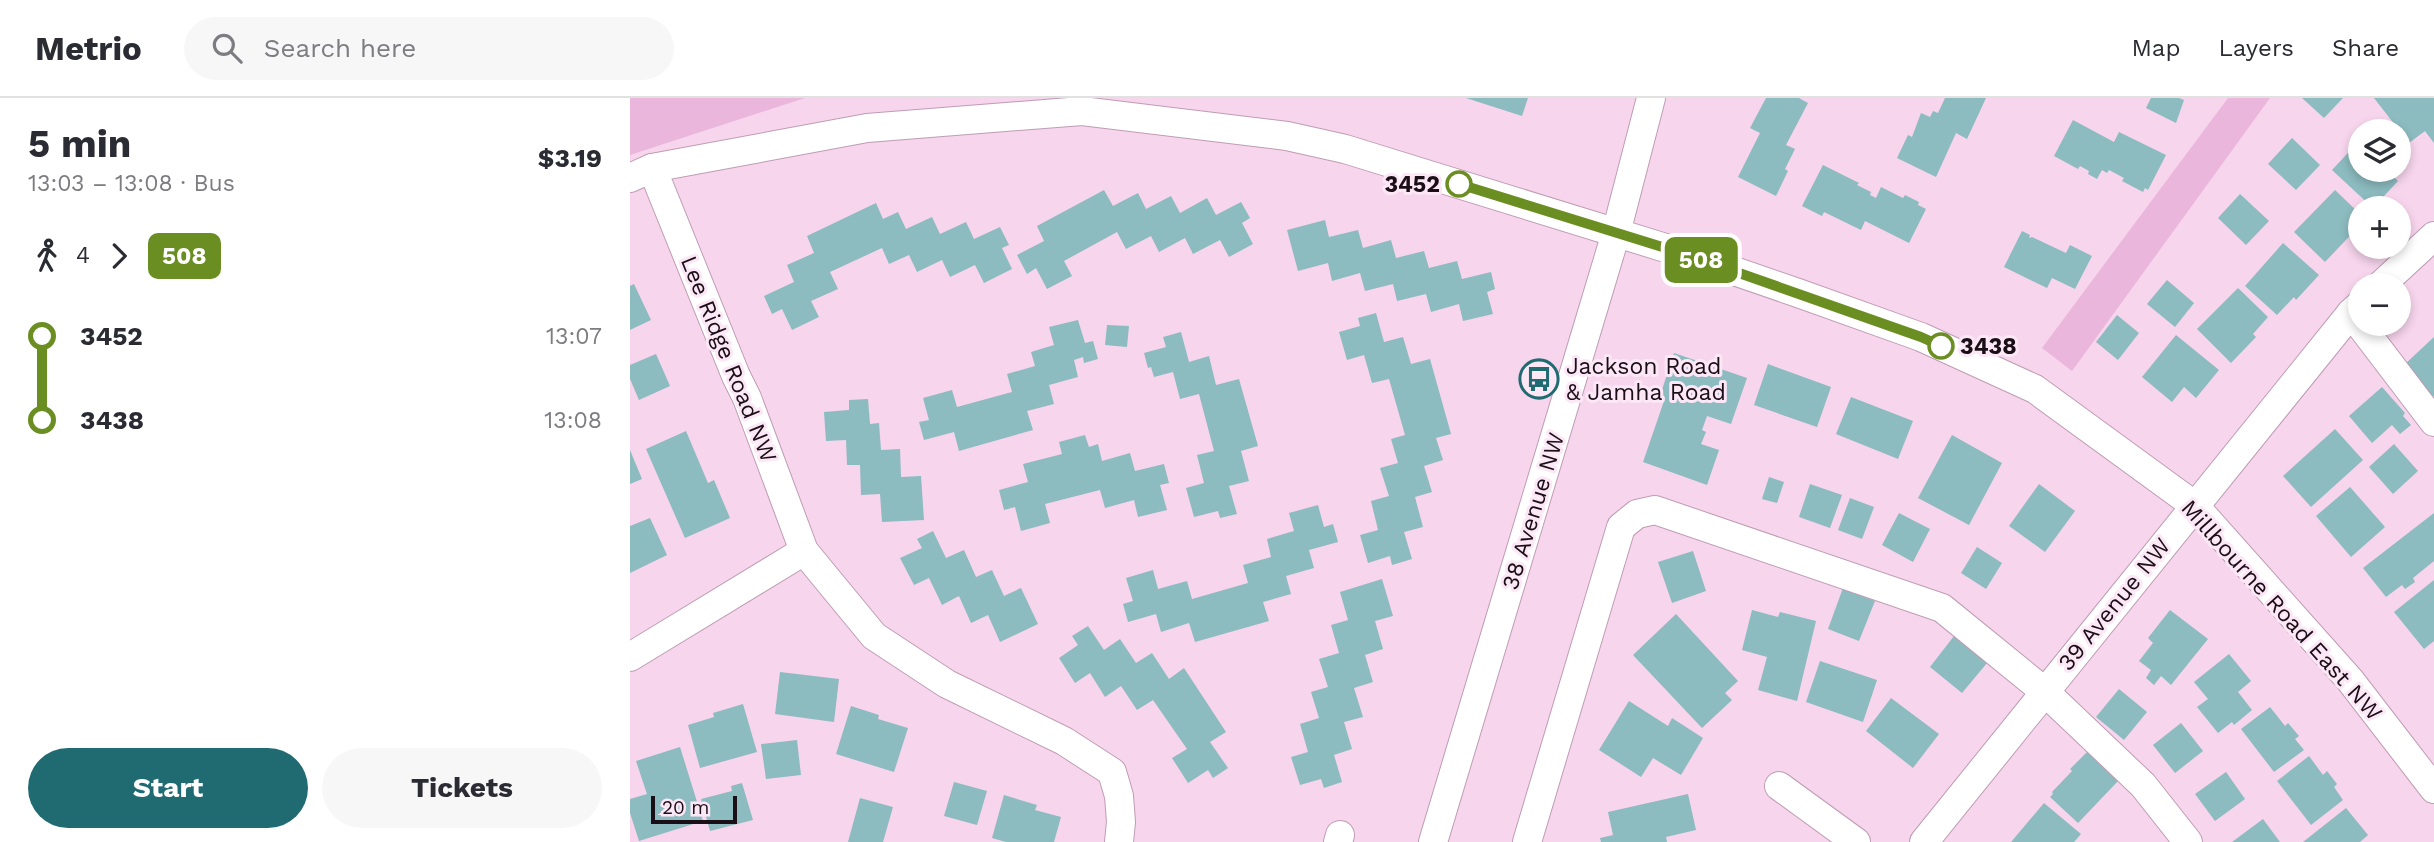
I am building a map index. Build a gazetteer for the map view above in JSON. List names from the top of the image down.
{
  "streets": {
    "street": [
      "Lee Ridge Road NW",
      "38 Avenue NW",
      "39 Avenue NW",
      "Millbourne Road East NW"
    ]
  },
  "crossings": [
    ["Lee Ridge Road NW", "Millbourne Road East NW"],
    ["38 Avenue NW", "Millbourne Road East NW"],
    ["39 Avenue NW", "Millbourne Road East NW"]
  ],
  "places": {
    "other": ["3452", "3438"],
    "bus stop": ["Jackson Road & Jamha Road"]
  },
  "lines": ["bus line 508"],
  "scale_bar": "20 m",
  "page": {
    "header": "Metrio",
    "search": "Search here",
    "nav": ["Map", "Layers", "Share"],
    "heading": ["5 min", "13:03 – 13:08 · Bus", "$3.19"],
    "on_map": "508",
    "map_buttons": ["+", "−"],
    "legs": ["4", "508"],
    "list": [
      {
        "name": "3452",
        "value": "13:07"
      },
      {
        "name": "3438",
        "value": "13:08"
      }
    ],
    "buttons": ["Start", "Tickets"],
    "scale": "20 m"
  }
}
